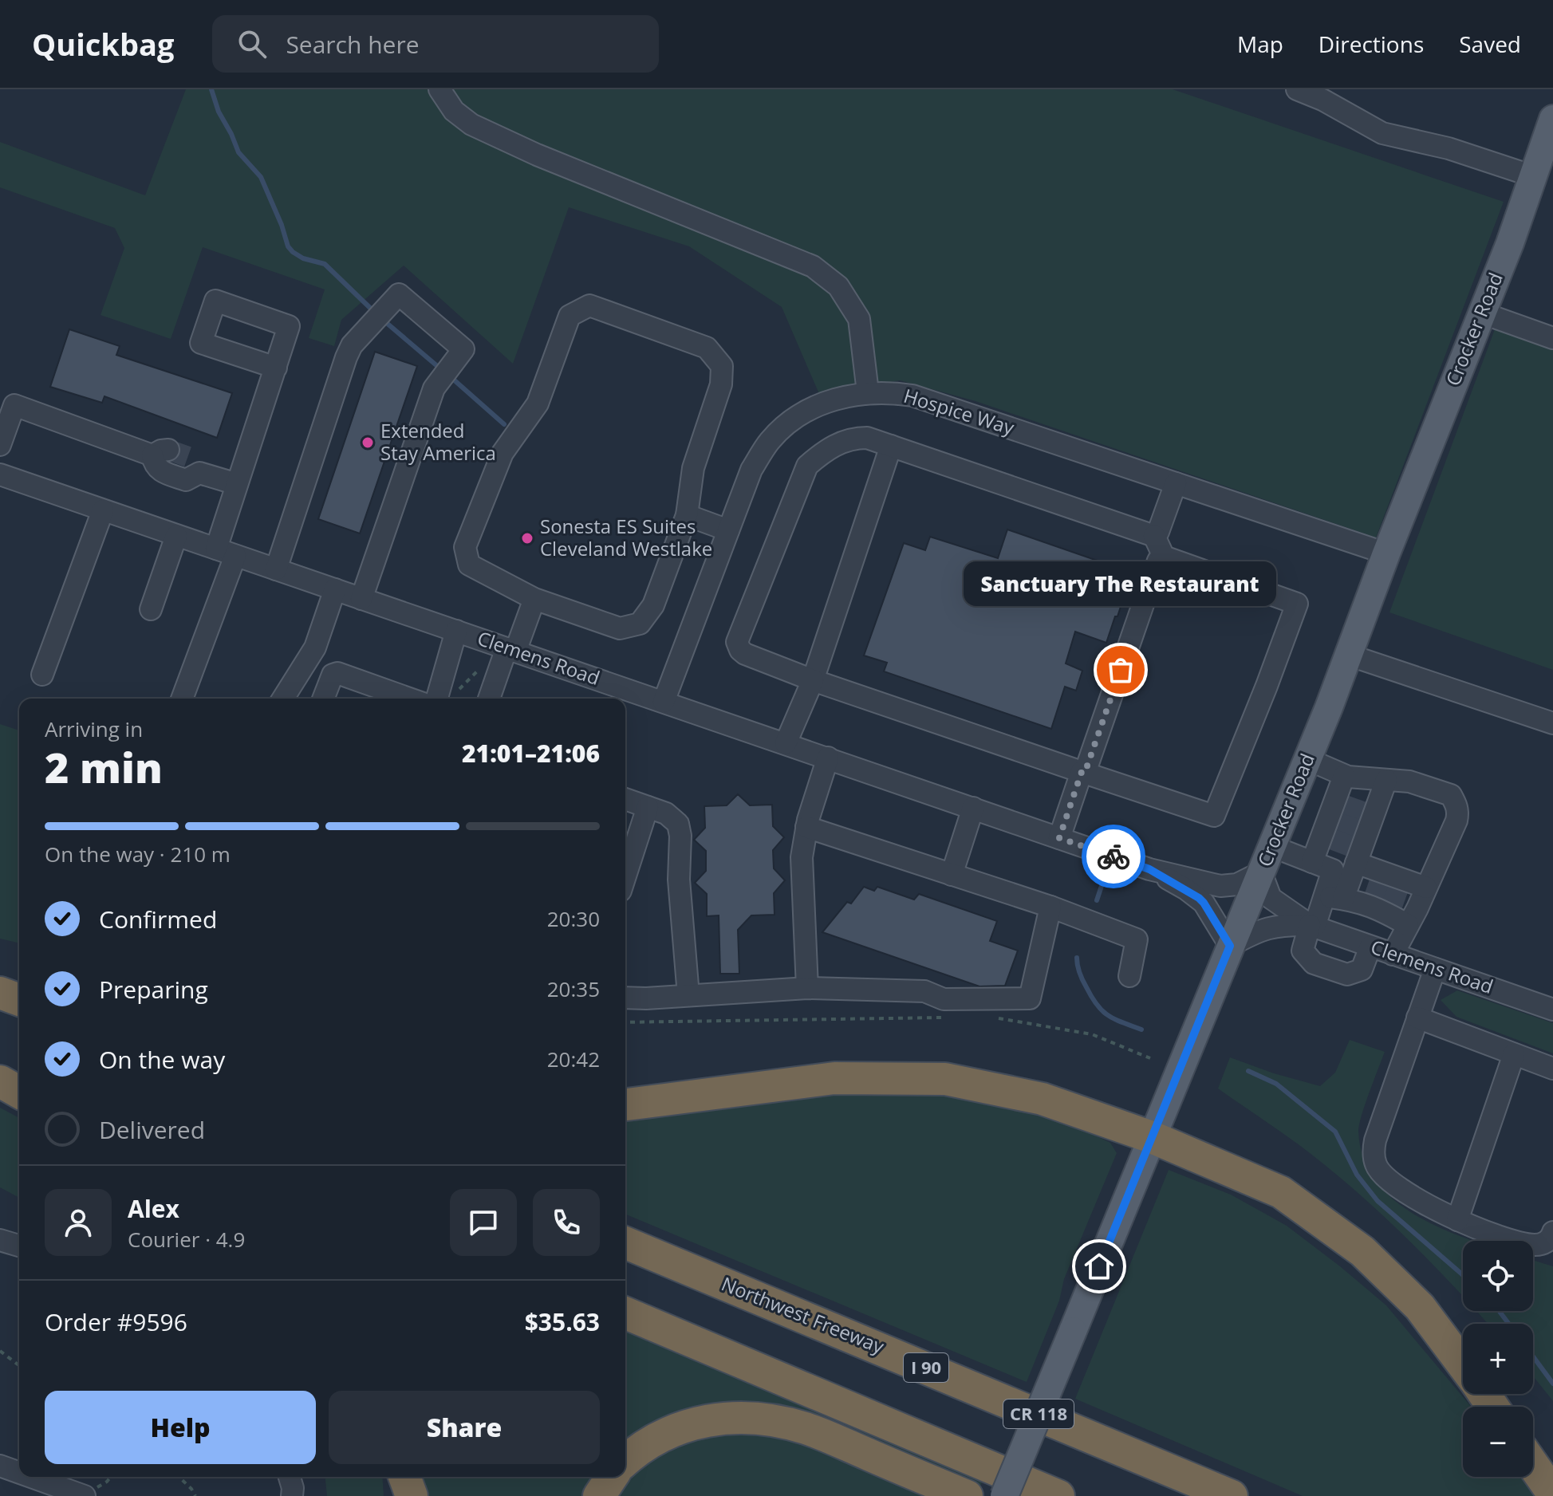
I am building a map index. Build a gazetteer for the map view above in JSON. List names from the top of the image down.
{
  "streets": {
    "highway": ["Northwest Freeway", "I 90"],
    "main road": ["Crocker Road", "CR 118"],
    "street": ["Hospice Way", "Clemens Road"]
  },
  "crossings": [
    ["Crocker Road", "Hospice Way"],
    ["Crocker Road", "Clemens Road"],
    ["Hospice Way", "Clemens Road"]
  ],
  "places": ["Extended Stay America", "Sonesta ES Suites Cleveland Westlake", "Sanctuary The Restaurant"],
  "page": {
    "header": "Quickbag",
    "search": "Search here",
    "nav": ["Map", "Directions", "Saved"],
    "bubble": "Sanctuary The Restaurant",
    "heading": ["2 min", "Arriving in", "21:01–21:06"],
    "panel": [
      "Alex",
      "Courier · 4.9",
      "Order #9596",
      "$35.63"
    ],
    "bar": "On the way · 210 m",
    "list": [
      ["Confirmed", "20:30"],
      ["Preparing", "20:35"],
      ["On the way", "20:42"],
      "Delivered"
    ],
    "map_buttons": ["+", "−"],
    "buttons": ["Help", "Share"]
  }
}
